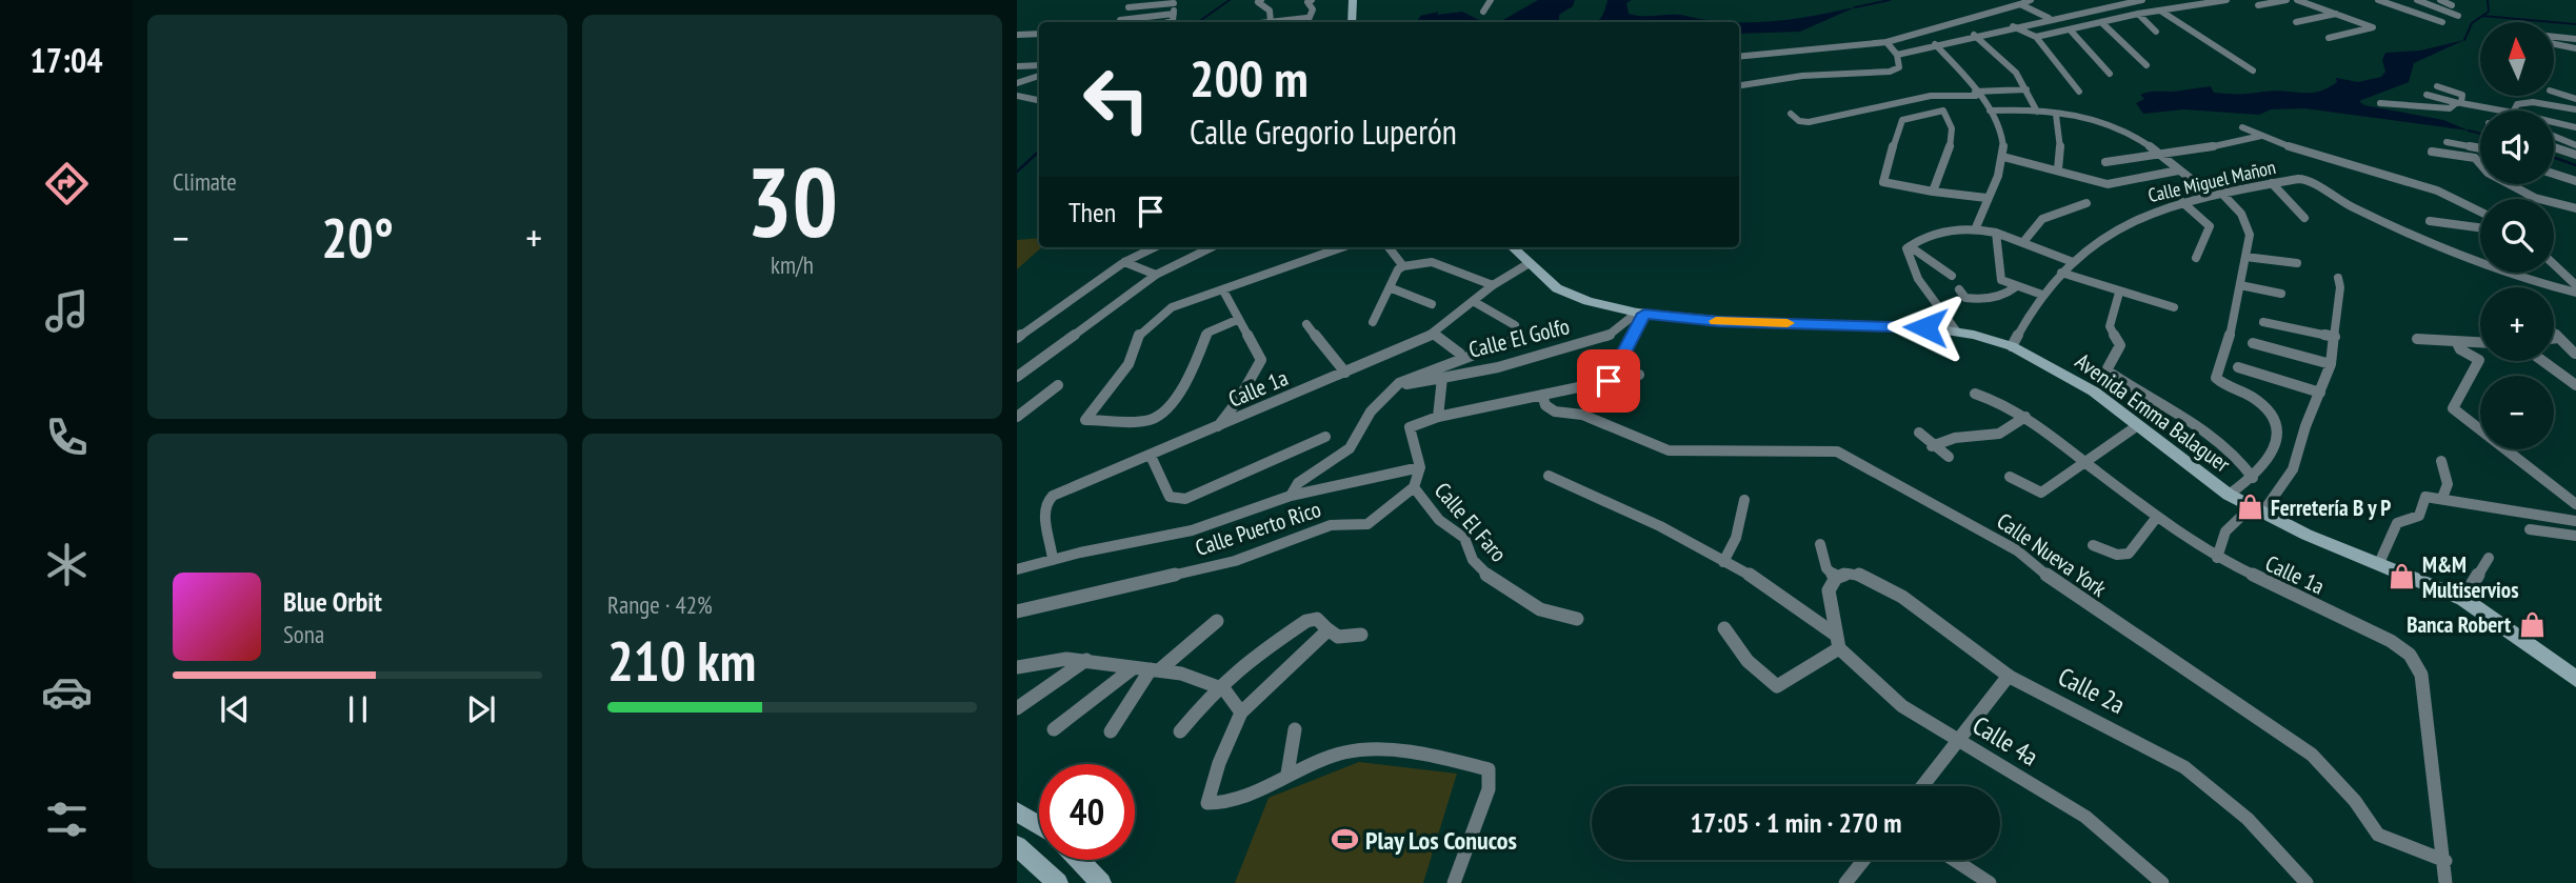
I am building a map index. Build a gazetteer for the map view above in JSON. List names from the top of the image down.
{
  "streets": {
    "street": [
      "Calle Miguel Mañon",
      "Calle El Golfo",
      "Calle 1a",
      "Avenida Emma Balaguer",
      "Calle El Faro",
      "Calle Puerto Rico",
      "Calle Nueva York",
      "Calle 2a",
      "Calle 4a"
    ]
  },
  "crossings": [
    ["Calle Miguel Mañon", "Avenida Emma Balaguer"],
    ["Calle El Golfo", "Avenida Emma Balaguer"],
    ["Calle 1a", "Avenida Emma Balaguer"],
    ["Calle 1a", "Calle Nueva York"],
    ["Calle El Faro", "Calle Puerto Rico"]
  ],
  "places": {
    "shop": ["Ferretería B y P", "M&M Multiservios", "Banca Robert"],
    "sports": ["Play Los Conucos"]
  },
  "north": "top",
  "page": {
    "tabs": "17:04",
    "tile": [
      "Climate",
      ["30", "km/h"],
      ["Range · 42%", "210 km"]
    ],
    "map_buttons": ["+", "−"],
    "turn": ["200 m", "Calle Gregorio Luperón"],
    "then": "Then",
    "heat": ["−", "20°", "+"],
    "song": ["Blue Orbit", "Sona"],
    "limit": "40",
    "trip": "17:05 · 1 min · 270 m"
  }
}
